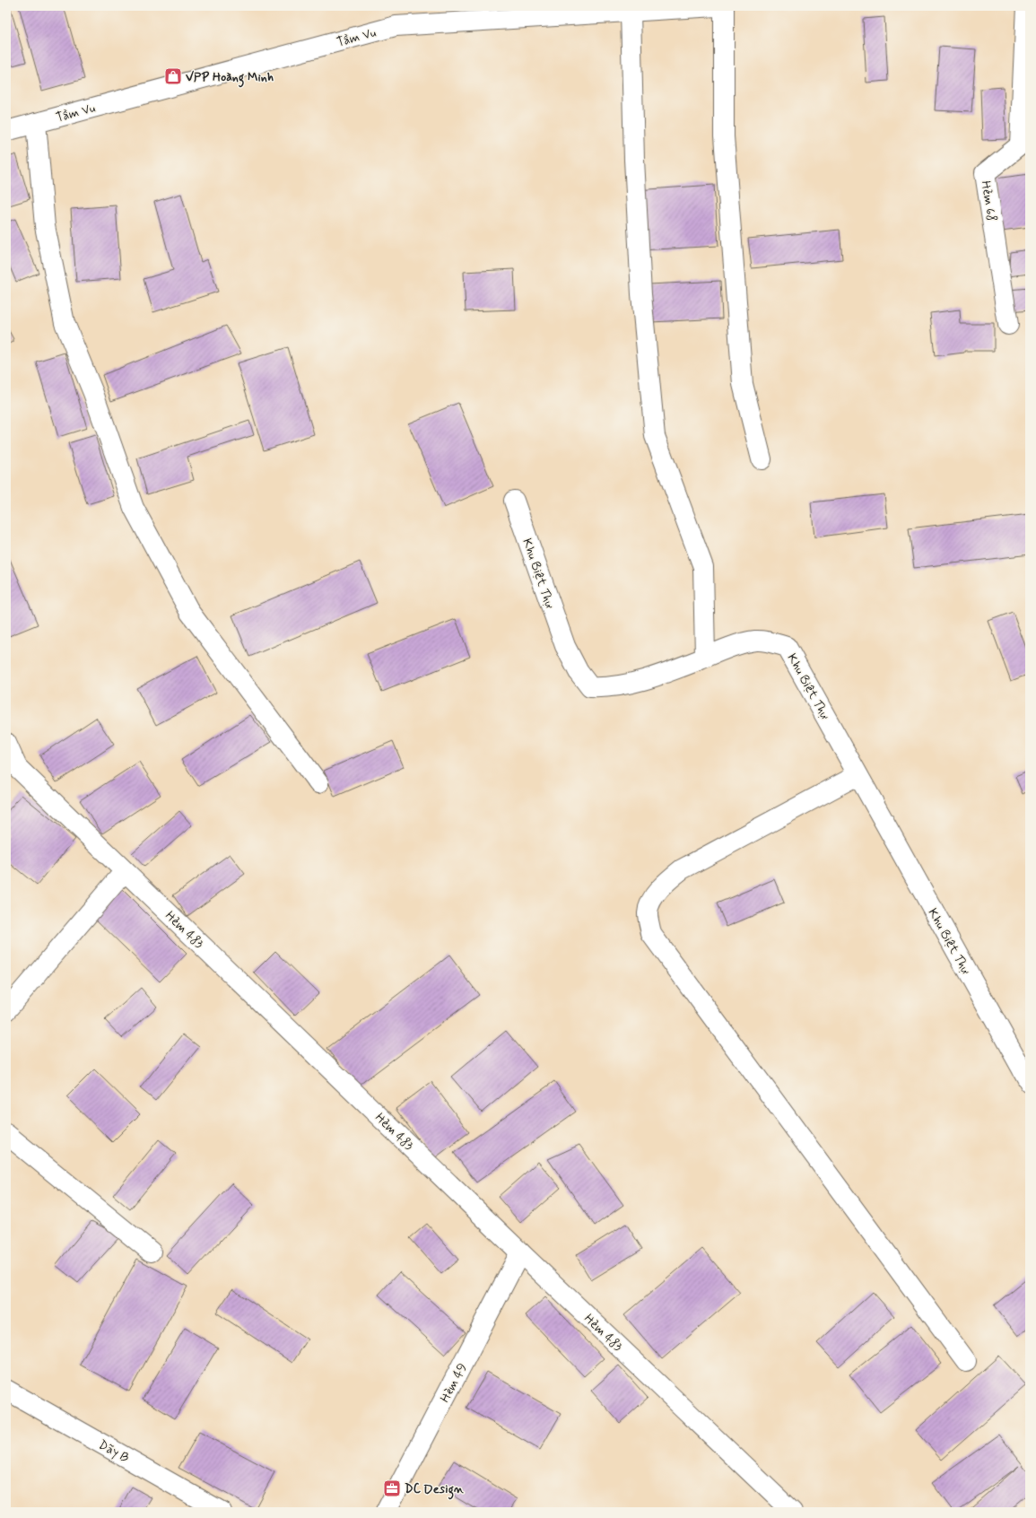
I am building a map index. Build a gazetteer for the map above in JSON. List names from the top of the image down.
{
  "streets": {
    "street": [
      "Tầm Vu",
      "Hẻm 68",
      "Khu Biệt Thự",
      "Hẻm 483",
      "Hèm 49",
      "Dãy B"
    ]
  },
  "crossings": [
    ["Hẻm 483", "Hèm 49"]
  ],
  "places": {
    "shop": ["VPP Hoàng Minh"],
    "office": ["DC Design"]
  }
}
